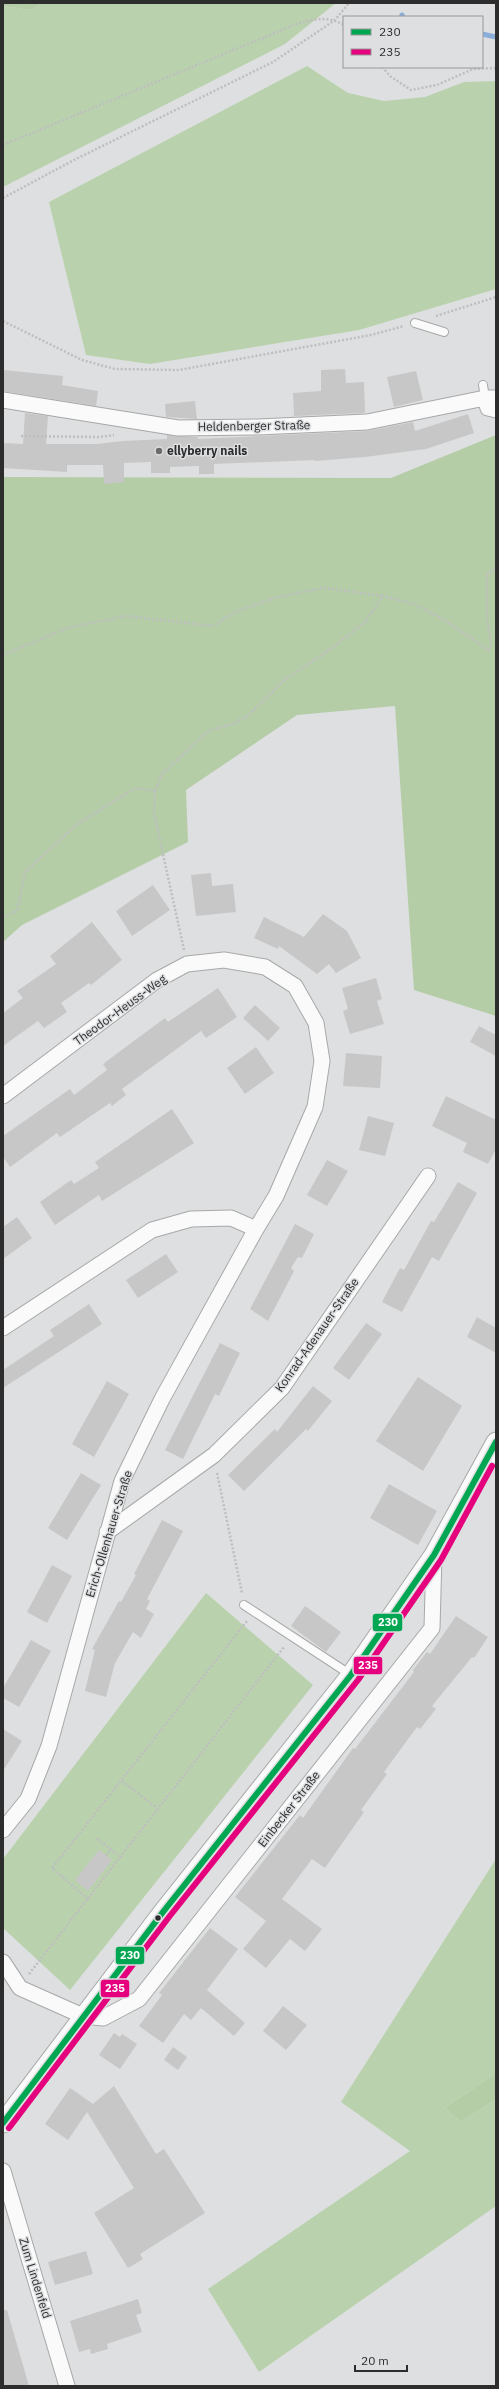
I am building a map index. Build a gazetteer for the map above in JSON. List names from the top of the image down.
{
  "streets": {
    "street": [
      "Heldenberger Straße",
      "Theodor-Heuss-Weg",
      "Konrad-Adenauer-Straße",
      "Erich-Ollenhauer-Straße",
      "Einbecker Straße",
      "Zum Lindenfeld"
    ]
  },
  "crossings": [
    ["Theodor-Heuss-Weg", "Erich-Ollenhauer-Straße"],
    ["Konrad-Adenauer-Straße", "Erich-Ollenhauer-Straße"]
  ],
  "places": ["ellyberry nails"],
  "lines": ["transit line 230", "transit line 235"],
  "legend": ["230", "235"],
  "scale_bar": "20 m"
}
